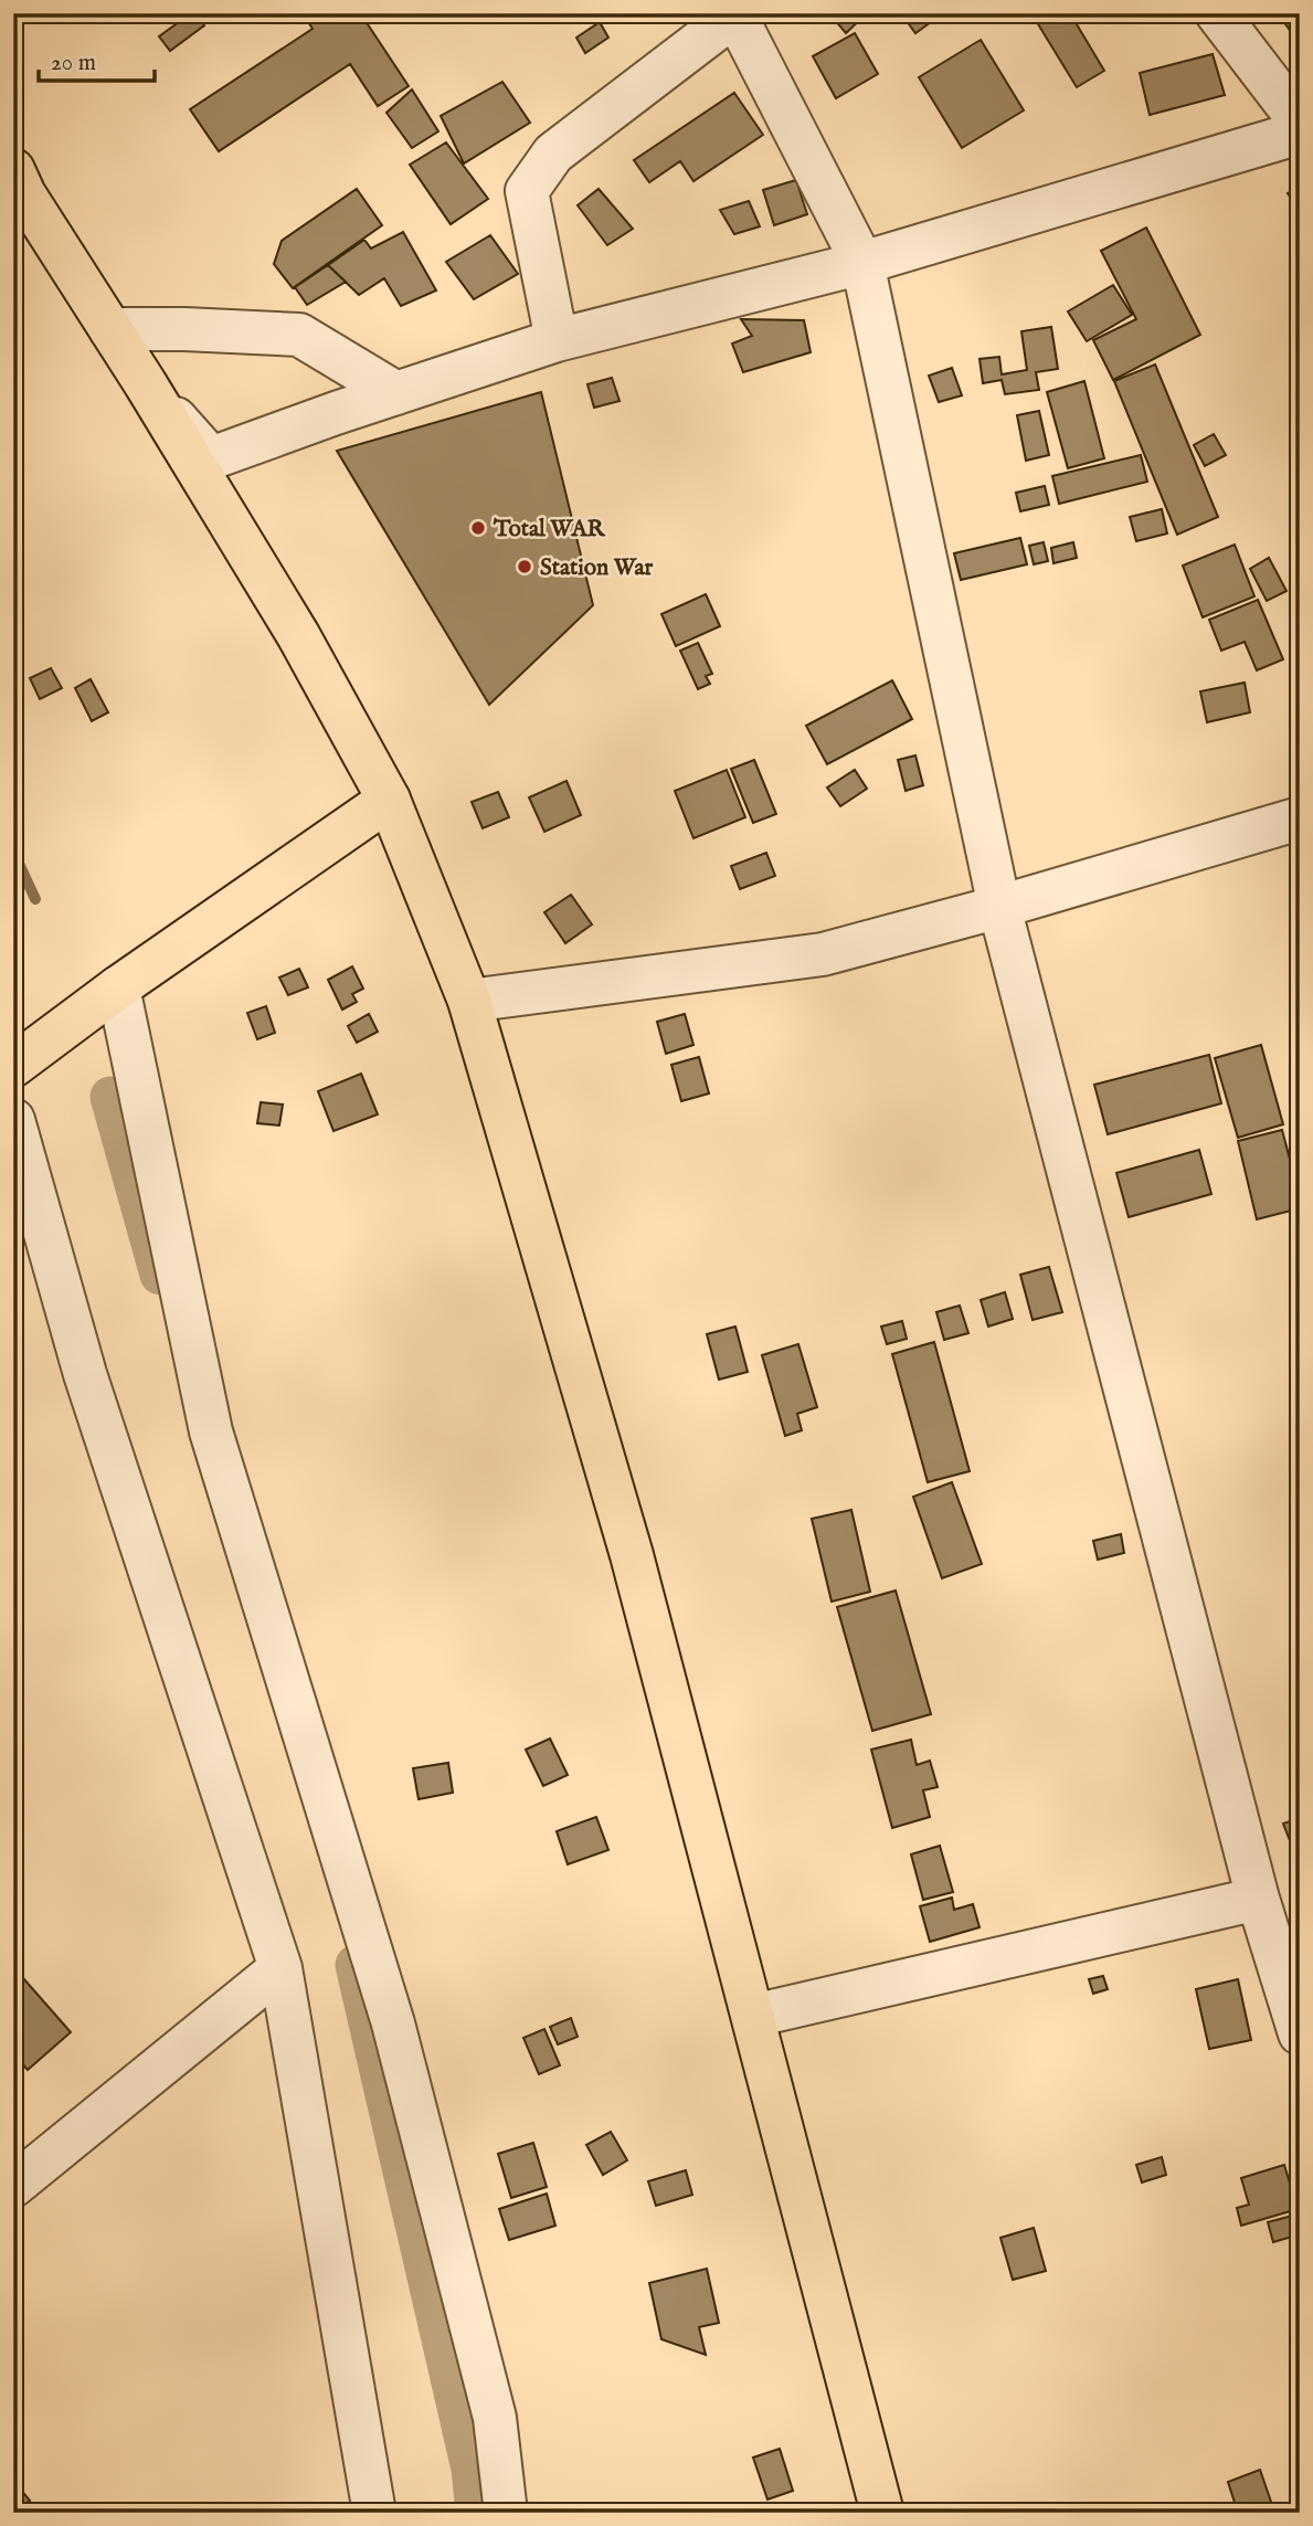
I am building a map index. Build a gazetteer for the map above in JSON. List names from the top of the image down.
{
  "places": ["Total WAR", "Station War"],
  "scale_bar": "20 m"
}
